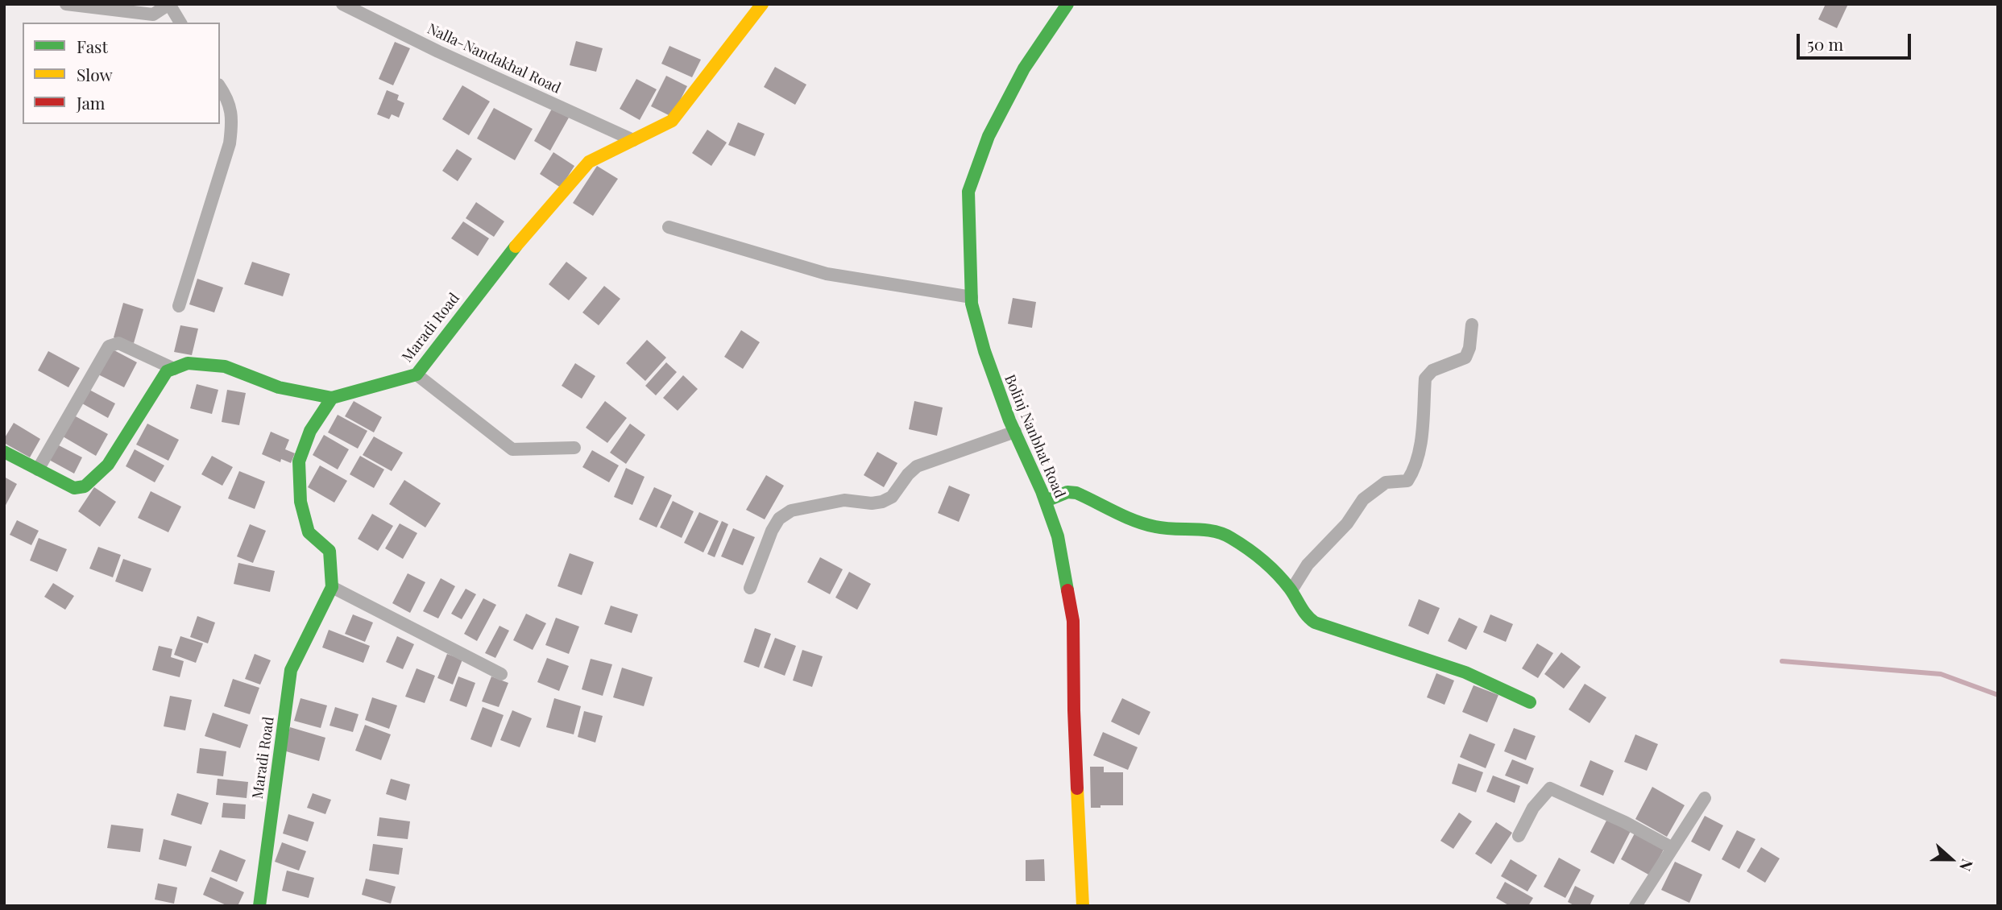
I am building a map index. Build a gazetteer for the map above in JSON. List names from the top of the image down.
{
  "streets": {
    "street": ["Nalla-Nandakhal Road", "Maradi Road", "Bolinj Nanbhat Road"]
  },
  "crossings": [
    ["Nalla-Nandakhal Road", "Maradi Road"]
  ],
  "legend": ["Fast", "Slow", "Jam"],
  "scale_bar": "50 m",
  "north": "right"
}
